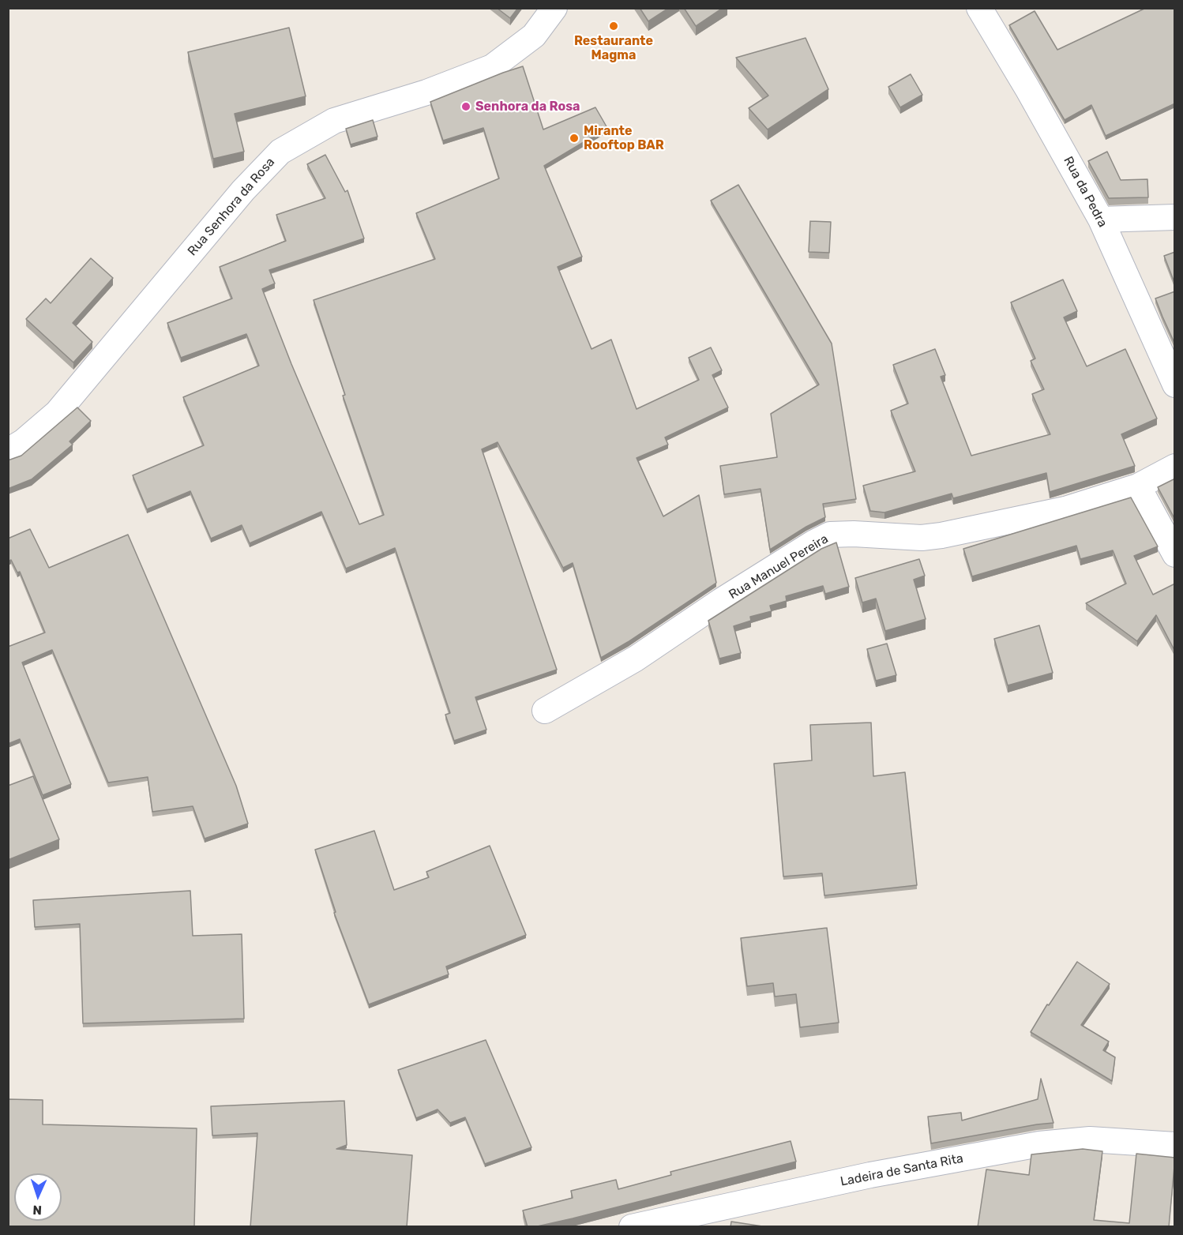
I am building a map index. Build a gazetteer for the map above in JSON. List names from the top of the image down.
{
  "streets": {
    "street": [
      "Rua da Pedra",
      "Rua Senhora da Rosa",
      "Rua Manuel Pereira",
      "Ladeira de Santa Rita"
    ]
  },
  "places": ["Restaurante Magma", "Senhora da Rosa", "Mirante Rooftop BAR"],
  "north": "bottom"
}
